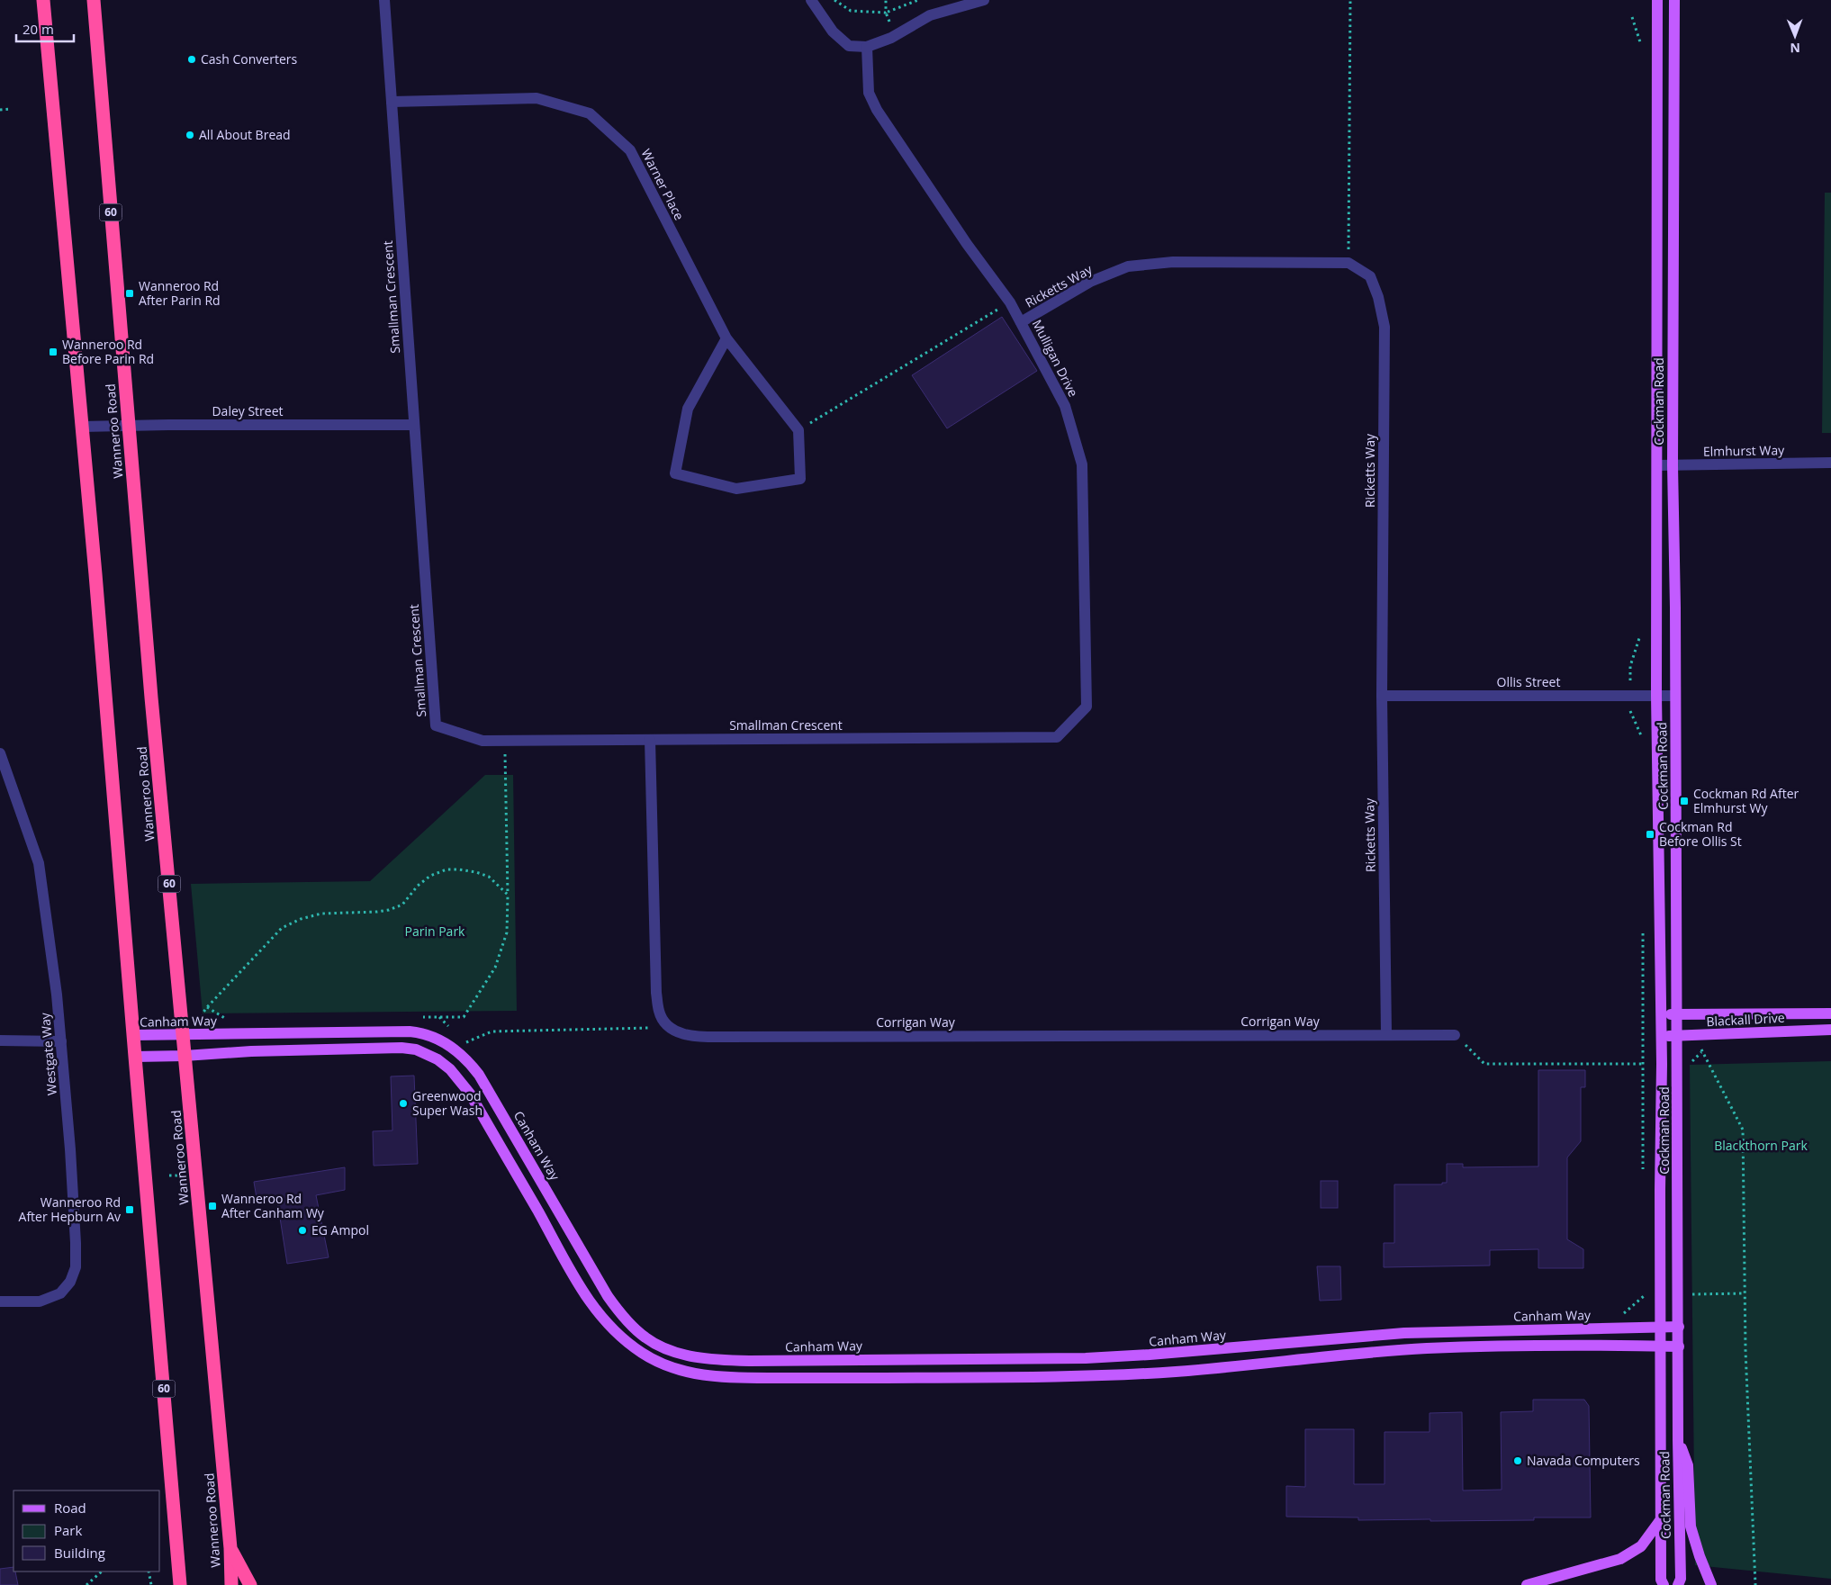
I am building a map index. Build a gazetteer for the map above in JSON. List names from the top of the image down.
{
  "streets": {
    "highway": ["60", "Wanneroo Road"],
    "main road": ["Cockman Road", "Blackall Drive", "Canham Way"],
    "street": [
      "Warner Place",
      "Ricketts Way",
      "Smallman Crescent",
      "Mulligan Drive",
      "Daley Street",
      "Elmhurst Way",
      "Ollis Street",
      "Corrigan Way",
      "Westgate Way"
    ]
  },
  "crossings": [
    ["Warner Place", "Smallman Crescent"],
    ["60", "Daley Street"],
    ["60", "Canham Way"],
    ["Ricketts Way", "Mulligan Drive"],
    ["Ricketts Way", "Ollis Street"],
    ["Ricketts Way", "Corrigan Way"],
    ["Smallman Crescent", "Mulligan Drive"],
    ["Smallman Crescent", "Daley Street"],
    ["Cockman Road", "Elmhurst Way"],
    ["Cockman Road", "Ollis Street"],
    ["Cockman Road", "Blackall Drive"],
    ["Cockman Road", "Canham Way"],
    ["Daley Street", "Wanneroo Road"],
    ["Wanneroo Road", "Canham Way"]
  ],
  "parks": ["Parin Park", "Blackthorn Park"],
  "places": {
    "other": [
      "Cash Converters",
      "All About Bread",
      "Greenwood Super Wash",
      "EG Ampol",
      "Navada Computers"
    ],
    "transit": [
      "Wanneroo Rd After Parin Rd",
      "Wanneroo Rd Before Parin Rd",
      "Cockman Rd After Elmhurst Wy",
      "Cockman Rd Before Ollis St",
      "Wanneroo Rd After Canham Wy",
      "Wanneroo Rd After Hepburn Av"
    ]
  },
  "legend": ["Road", "Park", "Building"],
  "scale_bar": "20 m",
  "north": "bottom"
}
